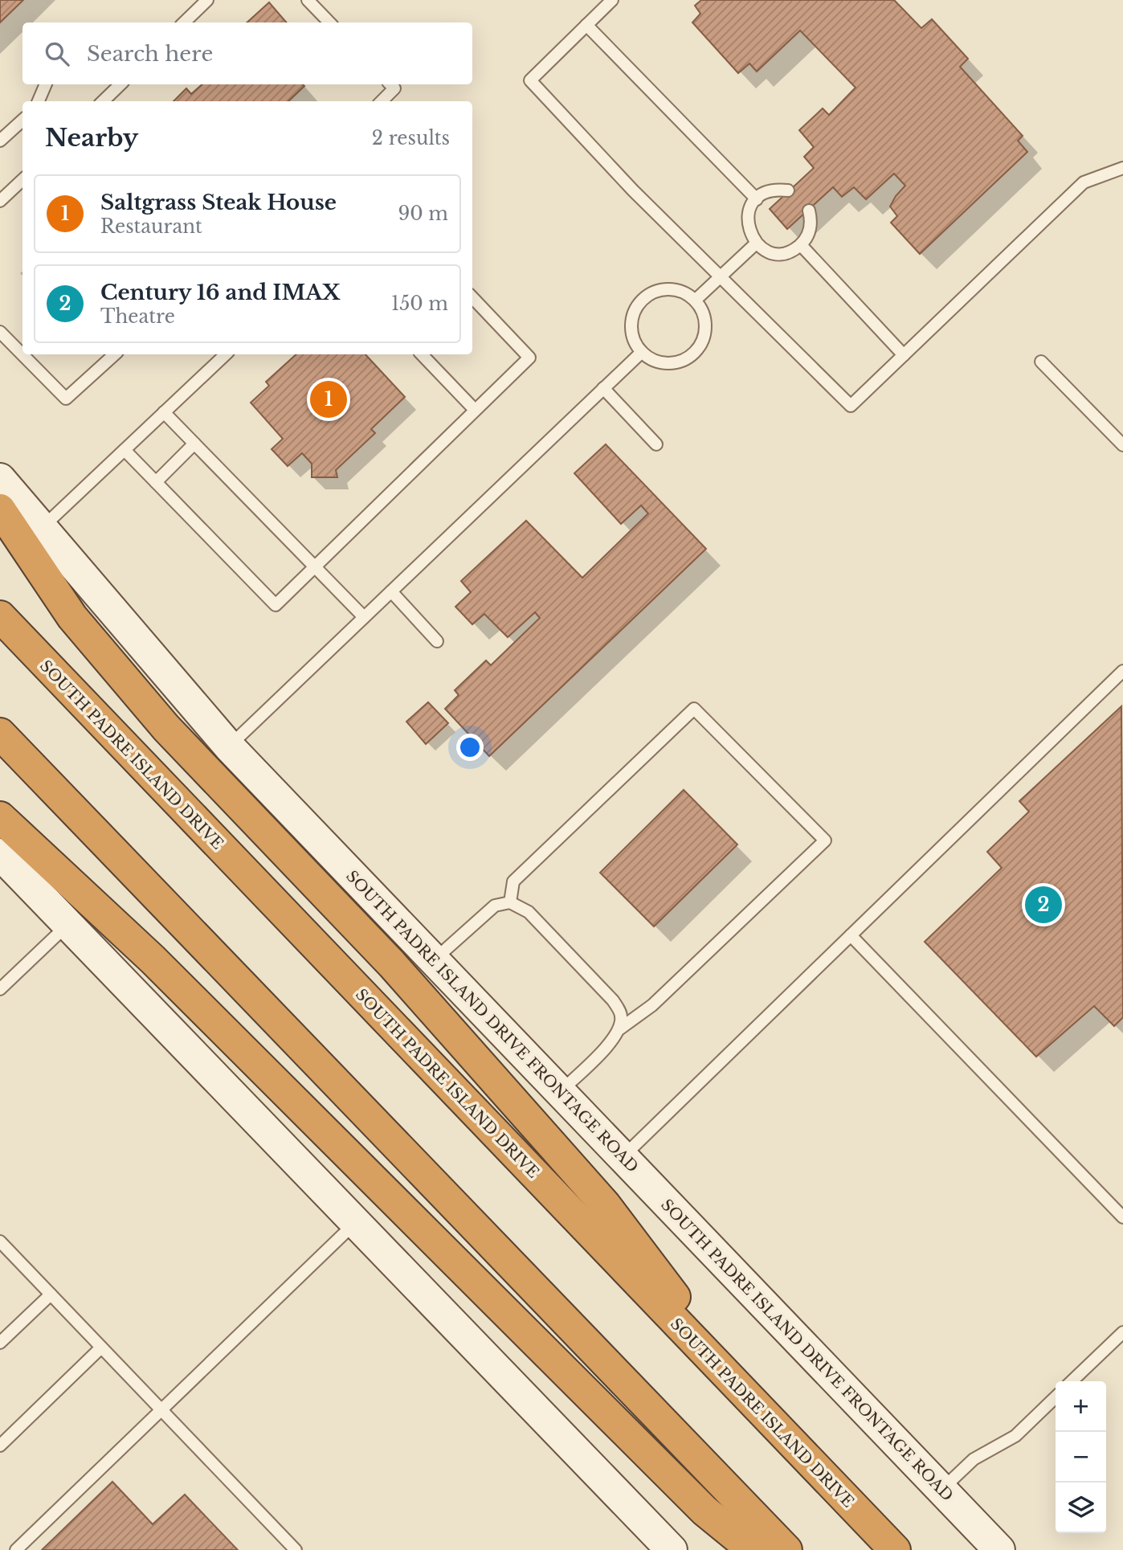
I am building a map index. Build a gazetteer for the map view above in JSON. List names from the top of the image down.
{
  "streets": {
    "highway": ["SOUTH PADRE ISLAND DRIVE"],
    "main road": ["SOUTH PADRE ISLAND DRIVE FRONTAGE ROAD"]
  },
  "page": {
    "search": "Search here",
    "heading": ["Nearby", "2 results"],
    "list": [
      {
        "mark": "1",
        "name": "Saltgrass Steak House",
        "note": "Restaurant",
        "value": "90 m"
      },
      {
        "mark": "2",
        "name": "Century 16 and IMAX",
        "note": "Theatre",
        "value": "150 m"
      }
    ],
    "pins": ["1", "2"],
    "map_buttons": ["+", "−"]
  }
}
